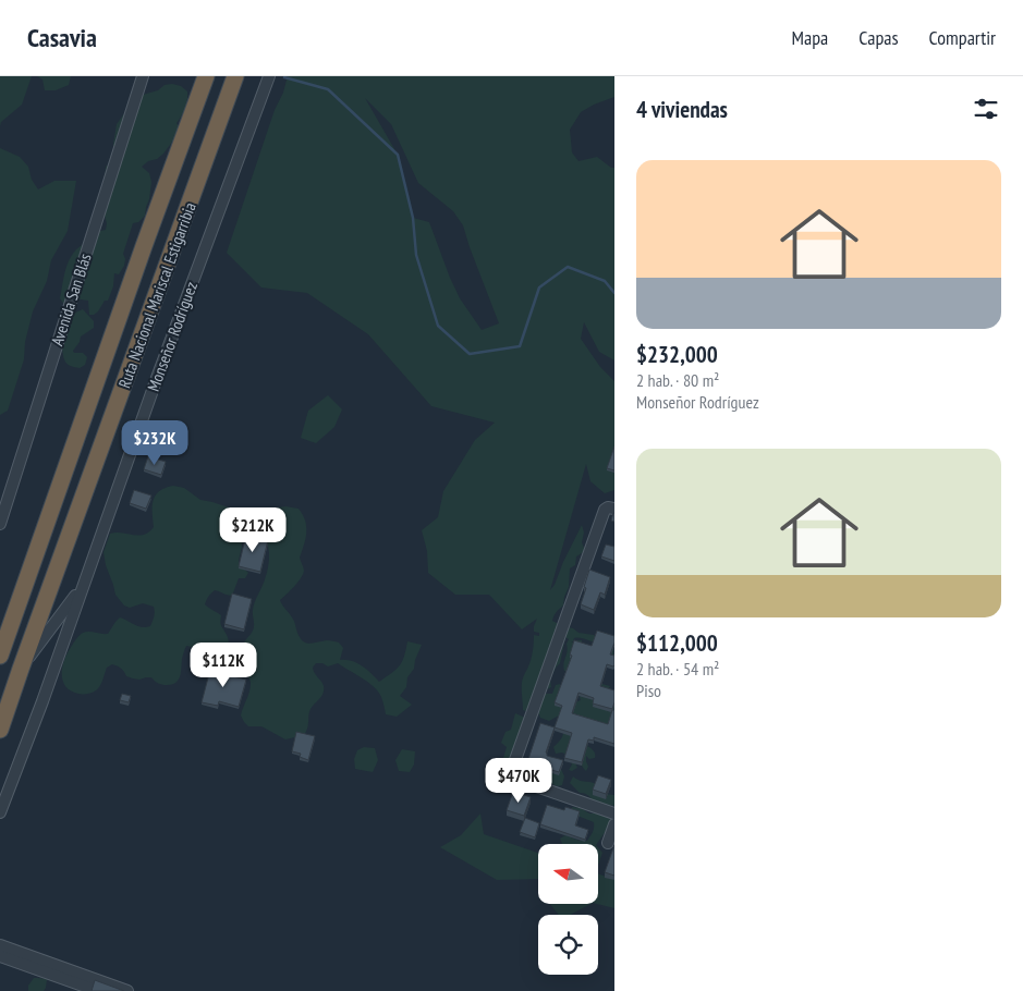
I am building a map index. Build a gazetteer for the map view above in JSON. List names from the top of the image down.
{
  "streets": {
    "highway": ["Ruta Nacional Mariscal Estigarribia"],
    "street": ["Avenida San Blás", "Monseñor Rodríguez"]
  },
  "north": "left",
  "page": {
    "header": "Casavia",
    "nav": ["Mapa", "Capas", "Compartir"],
    "heading": "4 viviendas",
    "list": [
      {
        "name": "$232,000",
        "note": "2 hab. · 80 m² · Monseñor Rodríguez"
      },
      {
        "name": "$112,000",
        "note": "2 hab. · 54 m² · Piso"
      }
    ],
    "price": [
      "$232K",
      "$212K",
      "$112K",
      "$470K"
    ]
  }
}
